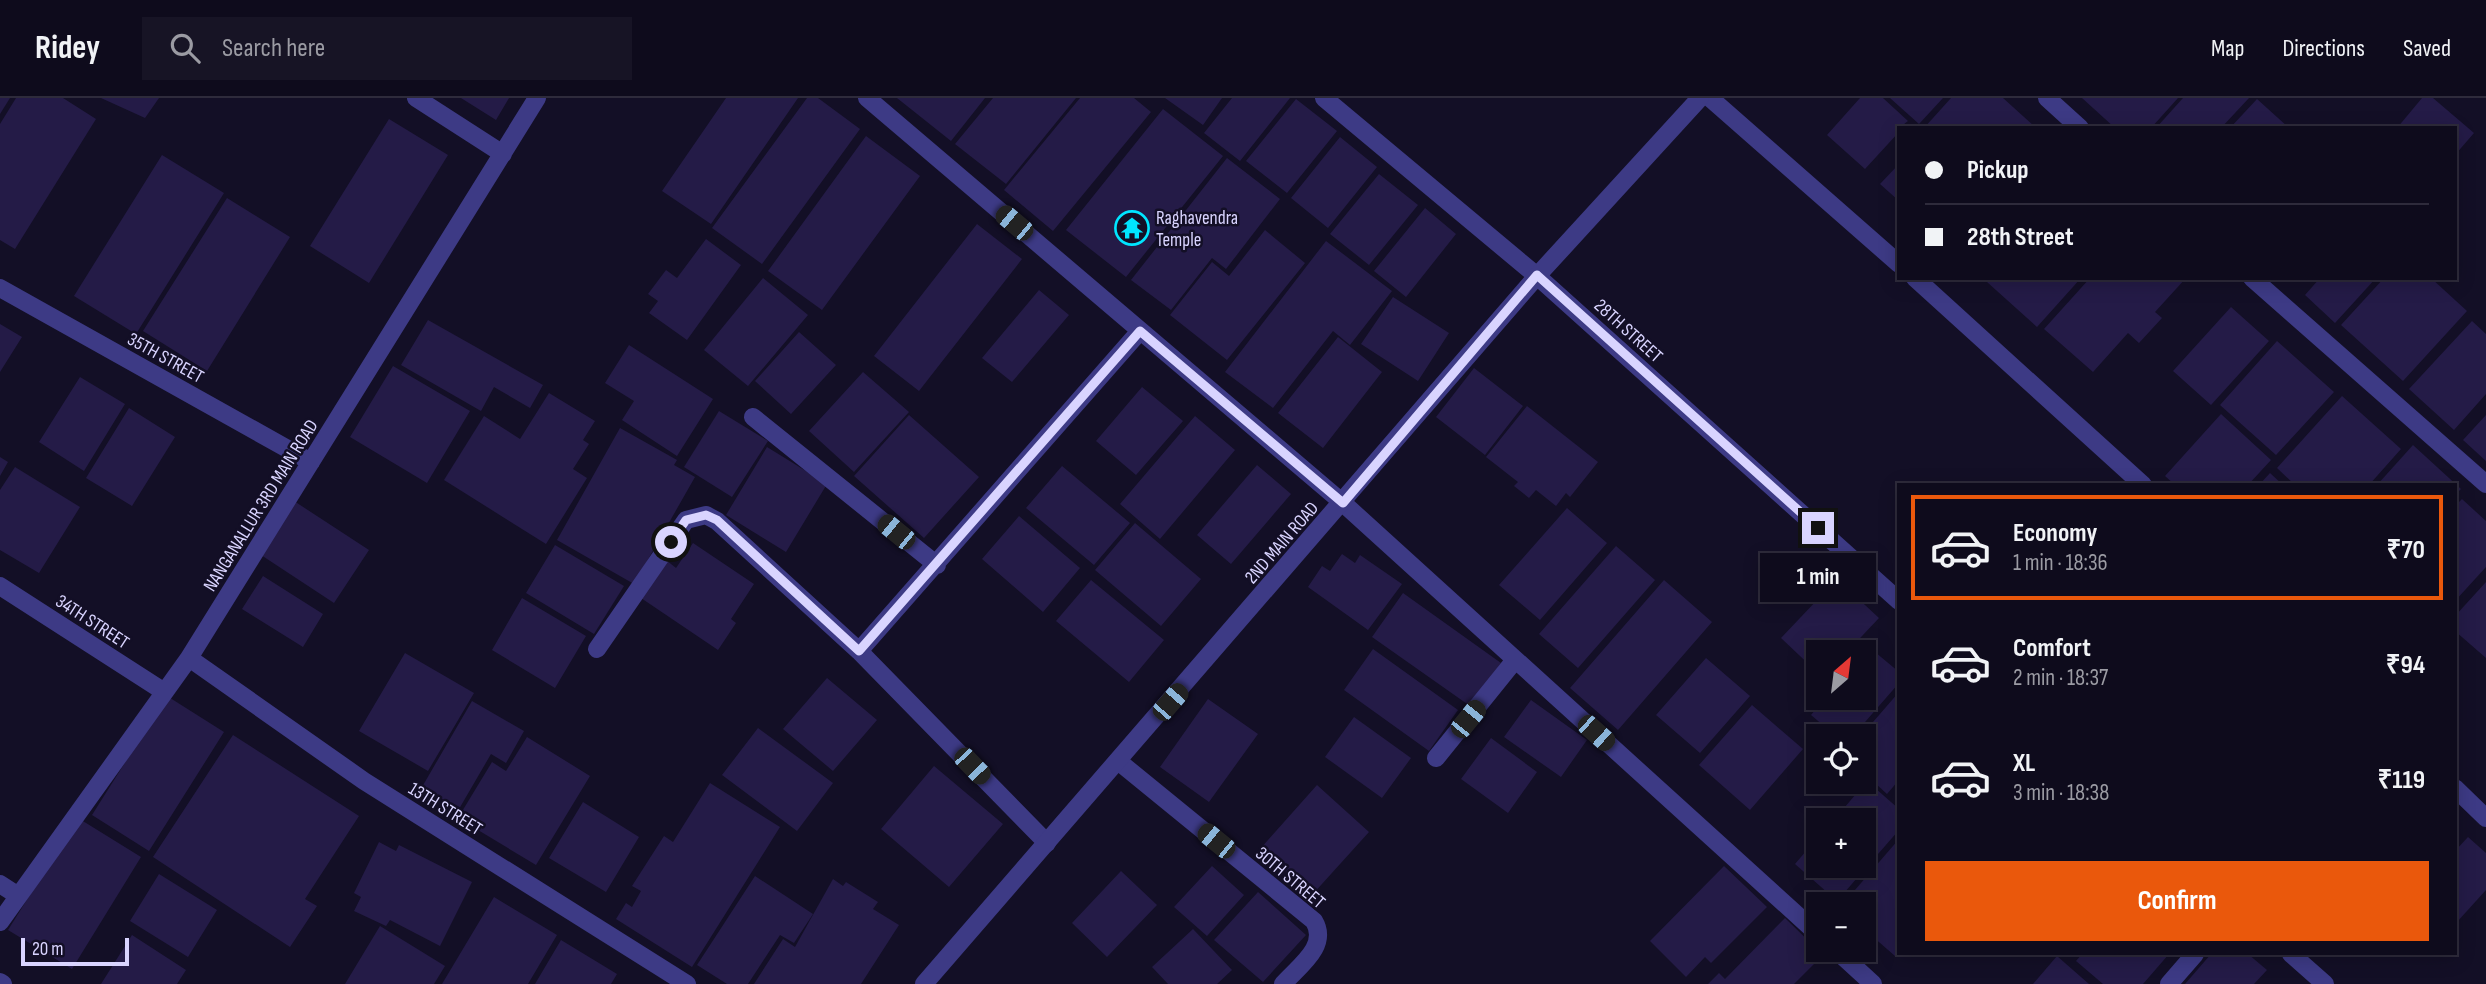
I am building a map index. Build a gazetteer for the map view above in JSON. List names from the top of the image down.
{
  "streets": {
    "street": [
      "28TH STREET",
      "35TH STREET",
      "NANGANALLUR 3RD MAIN ROAD",
      "2ND MAIN ROAD",
      "34TH STREET",
      "13TH STREET",
      "30TH STREET"
    ]
  },
  "crossings": [
    ["28TH STREET", "2ND MAIN ROAD"],
    ["35TH STREET", "NANGANALLUR 3RD MAIN ROAD"],
    ["NANGANALLUR 3RD MAIN ROAD", "34TH STREET"],
    ["NANGANALLUR 3RD MAIN ROAD", "13TH STREET"],
    ["2ND MAIN ROAD", "30TH STREET"]
  ],
  "places": {
    "temple": ["Raghavendra Temple"]
  },
  "scale_bar": "20 m",
  "north": "top right",
  "page": {
    "header": "Ridey",
    "search": "Search here",
    "nav": ["Map", "Directions", "Saved"],
    "banner": ["Pickup", "28th Street"],
    "list": [
      {
        "name": "Economy",
        "note": "1 min · 18:36",
        "value": "₹70"
      },
      {
        "name": "Comfort",
        "note": "2 min · 18:37",
        "value": "₹94"
      },
      {
        "name": "XL",
        "note": "3 min · 18:38",
        "value": "₹119"
      }
    ],
    "bubble": "1 min",
    "map_buttons": ["+", "−"],
    "buttons": "Confirm",
    "scale": "20 m"
  }
}
